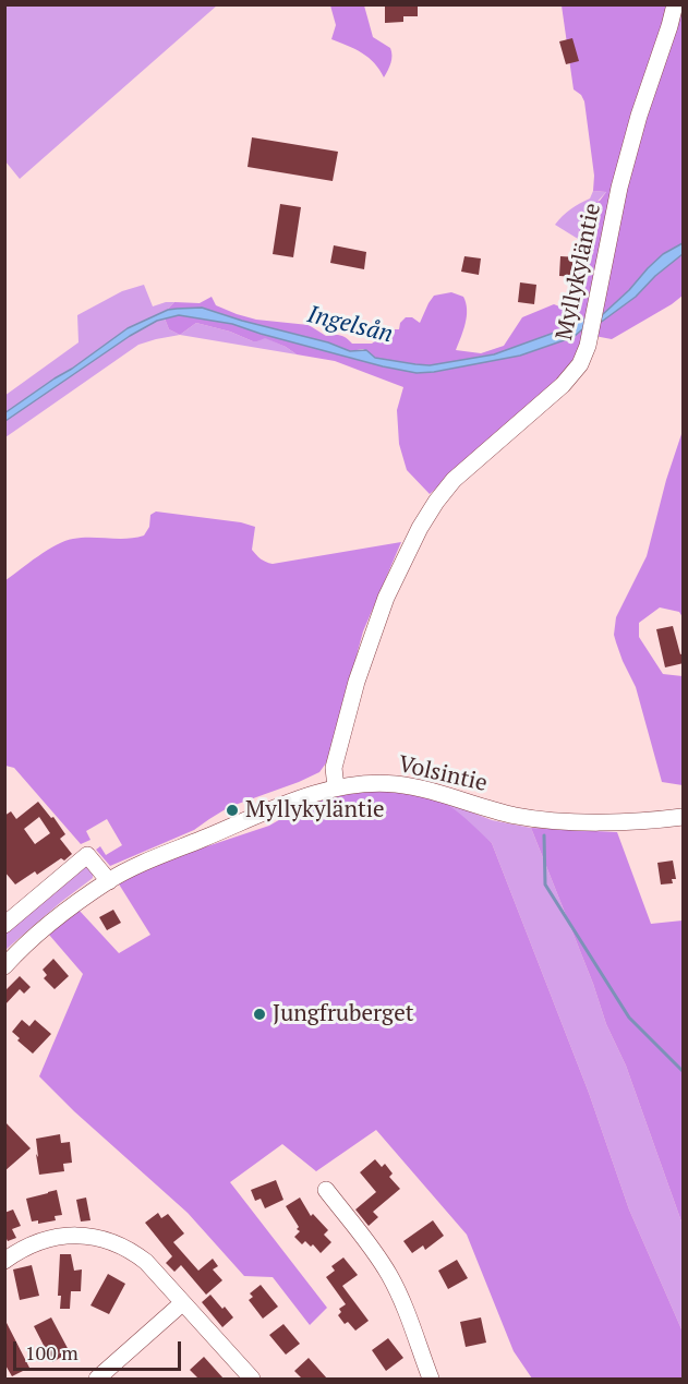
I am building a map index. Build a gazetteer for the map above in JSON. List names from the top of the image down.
{
  "streets": {
    "street": ["Myllykyläntie", "Volsintie"]
  },
  "crossings": [
    ["Myllykyläntie", "Volsintie"]
  ],
  "water": ["Ingelsån"],
  "places": ["Myllykyläntie", "Jungfruberget"],
  "scale_bar": "100 m"
}
